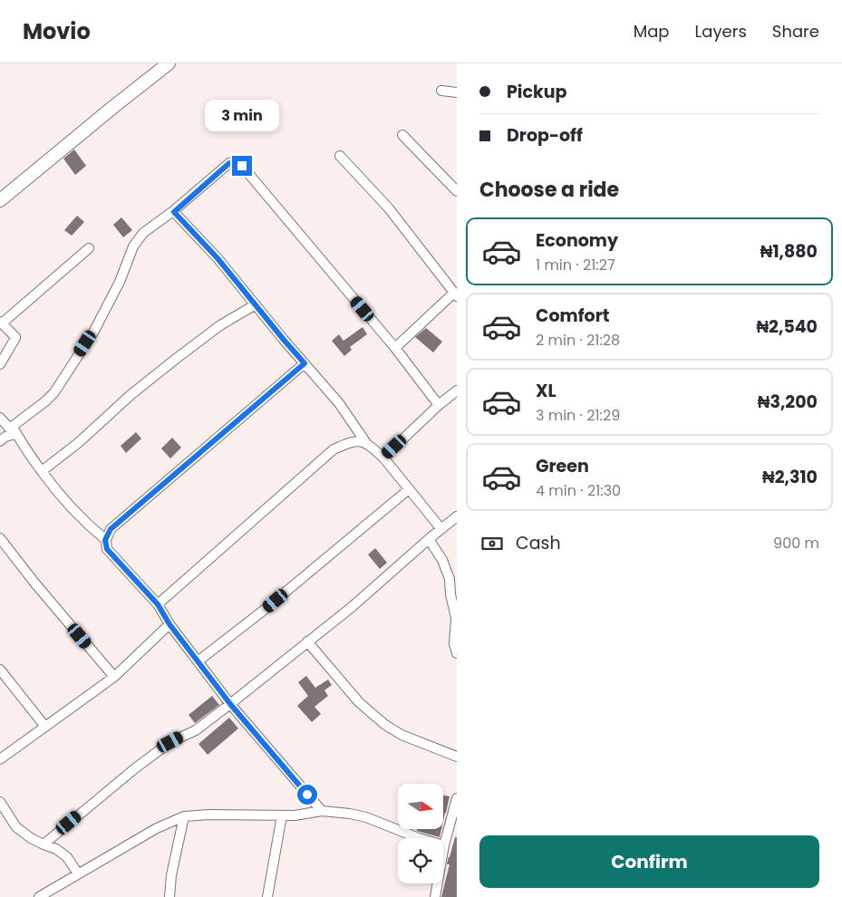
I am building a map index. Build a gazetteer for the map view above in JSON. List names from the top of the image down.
{
  "north": "right",
  "page": {
    "header": "Movio",
    "nav": ["Map", "Layers", "Share"],
    "banner": ["Pickup", "Drop-off"],
    "bubble": "3 min",
    "heading": "Choose a ride",
    "list": [
      {
        "name": "Economy",
        "note": "1 min · 21:27",
        "value": "₦1,880"
      },
      {
        "name": "Comfort",
        "note": "2 min · 21:28",
        "value": "₦2,540"
      },
      {
        "name": "XL",
        "note": "3 min · 21:29",
        "value": "₦3,200"
      },
      {
        "name": "Green",
        "note": "4 min · 21:30",
        "value": "₦2,310"
      }
    ],
    "pay": ["Cash", "900 m"],
    "buttons": "Confirm"
  }
}
